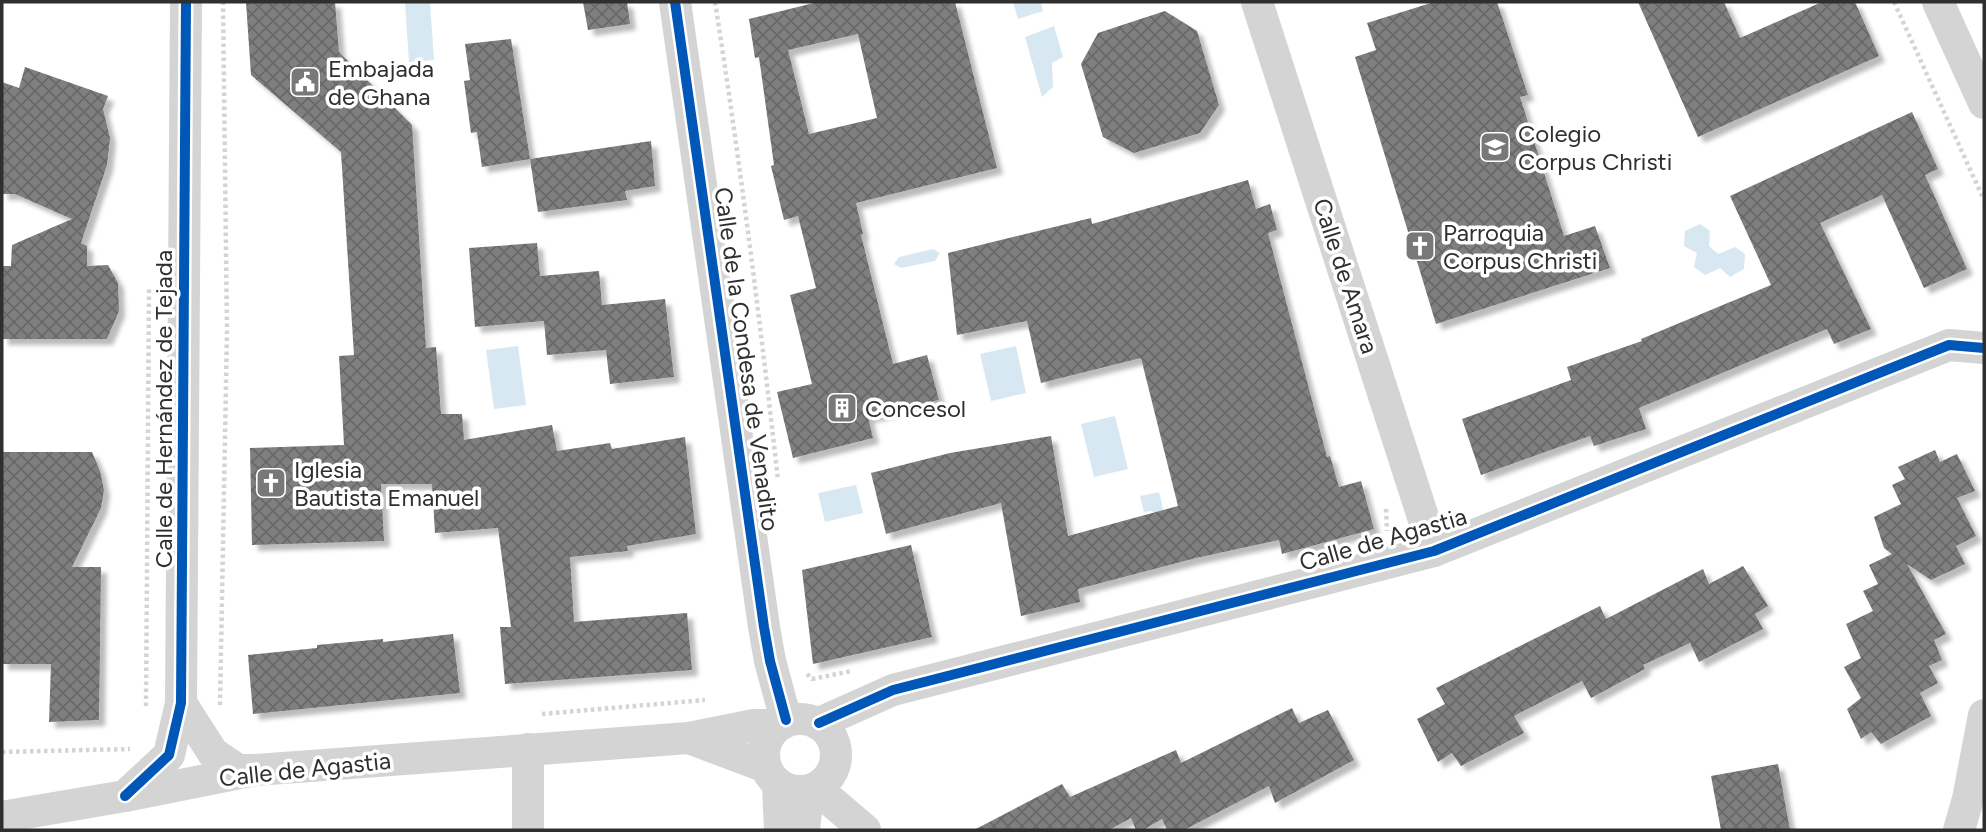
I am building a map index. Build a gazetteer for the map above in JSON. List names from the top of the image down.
{
  "streets": {
    "street": [
      "Calle de Amara",
      "Calle de la Condesa de Venadito",
      "Calle de Hernández de Tejada",
      "Calle de Agastia"
    ]
  },
  "crossings": [
    ["Calle de Amara", "Calle de Agastia"],
    ["Calle de la Condesa de Venadito", "Calle de Agastia"],
    ["Calle de Hernández de Tejada", "Calle de Agastia"]
  ],
  "places": {
    "public building": ["Embajada de Ghana"],
    "school or university": ["Colegio Corpus Christi"],
    "church": ["Parroquia Corpus Christi", "Iglesia Bautista Emanuel"],
    "building": ["Concesol"]
  }
}
